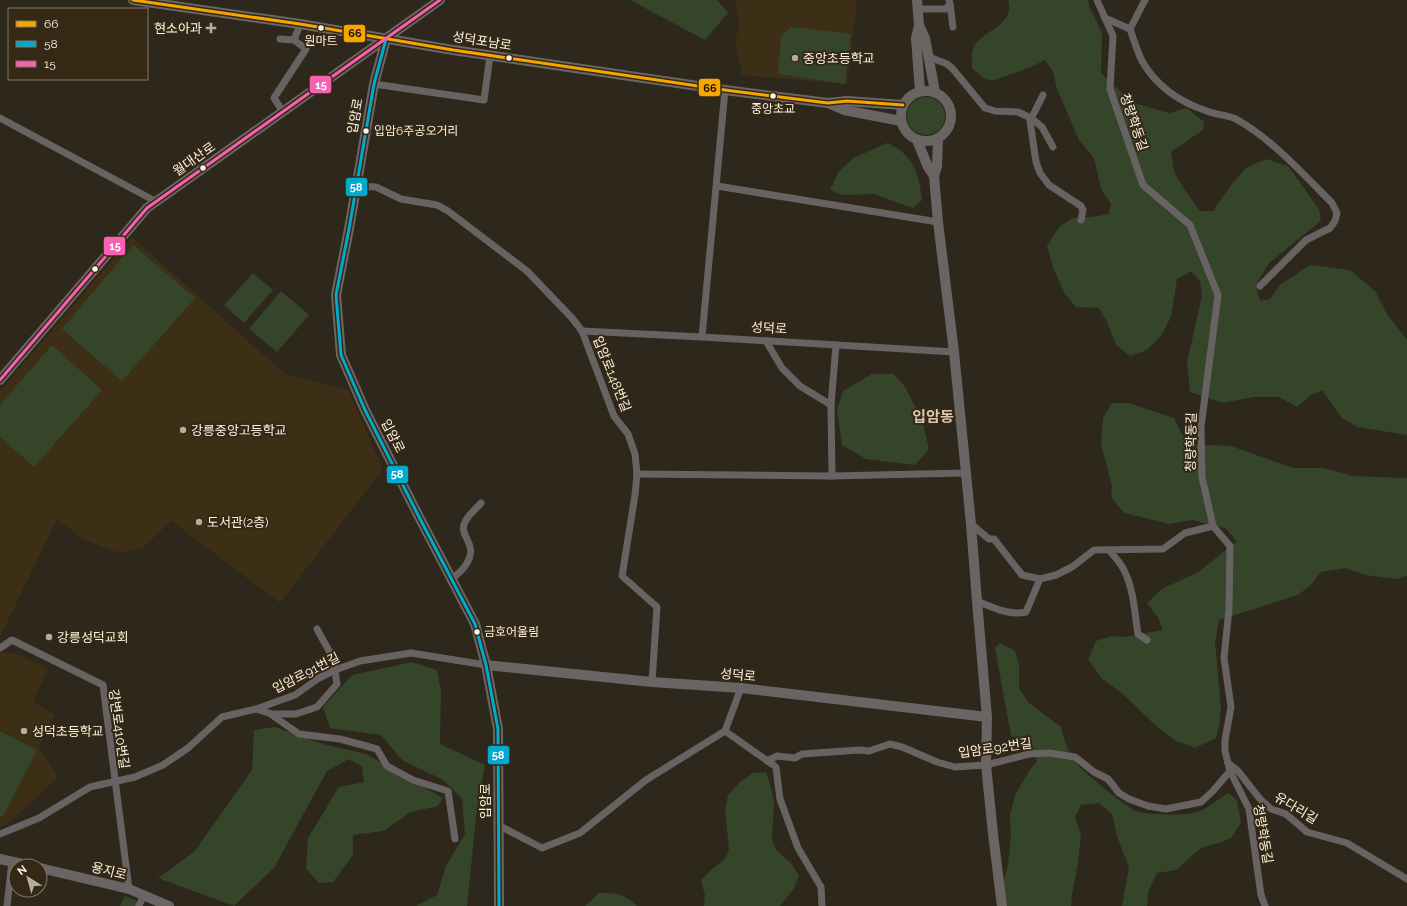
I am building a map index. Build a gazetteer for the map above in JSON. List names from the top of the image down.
{
  "streets": {
    "street": [
      "성덕포남로",
      "입암로",
      "청량학동길",
      "월대산로",
      "성덕로",
      "입암로148번길",
      "입암로91번길",
      "강변로410번길",
      "입암로92번길",
      "유다리길",
      "용지로"
    ]
  },
  "crossings": [
    ["성덕포남로", "입암로"],
    ["성덕포남로", "월대산로"],
    ["입암로", "월대산로"],
    ["입암로", "성덕로"],
    ["입암로", "입암로148번길"],
    ["입암로", "입암로91번길"],
    ["청량학동길", "입암로92번길"],
    ["청량학동길", "유다리길"],
    ["성덕로", "입암로148번길"],
    ["성덕로", "입암로91번길"],
    ["입암로91번길", "강변로410번길"],
    ["강변로410번길", "용지로"]
  ],
  "districts": ["입암동"],
  "places": {
    "health": ["현소아과"],
    "other": [
      "원마트",
      "중앙초등학교",
      "중앙초교",
      "입암6주공오거리",
      "강릉중앙고등학교",
      "도서관(2층)",
      "금호어울림",
      "강릉성덕교회",
      "성덕초등학교"
    ]
  },
  "lines": ["transit line 66", "transit line 15", "transit line 58"],
  "legend": ["66", "58", "15"],
  "north": "top left"
}
